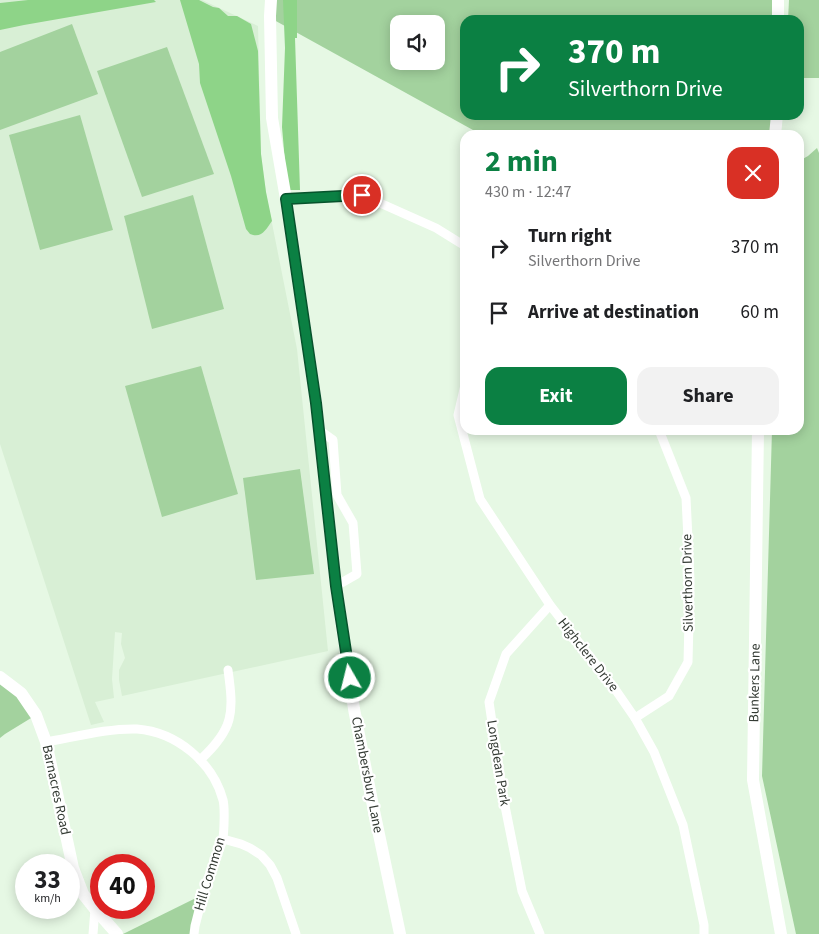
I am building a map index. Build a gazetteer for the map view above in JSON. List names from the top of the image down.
{
  "streets": {
    "street": [
      "Silverthorn Drive",
      "Highclere Drive",
      "Bunkers Lane",
      "Longdean Park",
      "Chambersbury Lane",
      "Barnacres Road",
      "Hill Common"
    ]
  },
  "crossings": [
    ["Silverthorn Drive", "Highclere Drive"],
    ["Highclere Drive", "Longdean Park"],
    ["Barnacres Road", "Hill Common"]
  ],
  "page": {
    "turn": ["370 m", "Silverthorn Drive"],
    "heading": ["2 min", "430 m · 12:47"],
    "list": [
      {
        "name": "Turn right",
        "note": "Silverthorn Drive",
        "value": "370 m"
      },
      {
        "name": "Arrive at destination",
        "value": "60 m"
      }
    ],
    "buttons": ["Exit", "Share"],
    "speed": "33 km/h",
    "limit": "40"
  }
}
